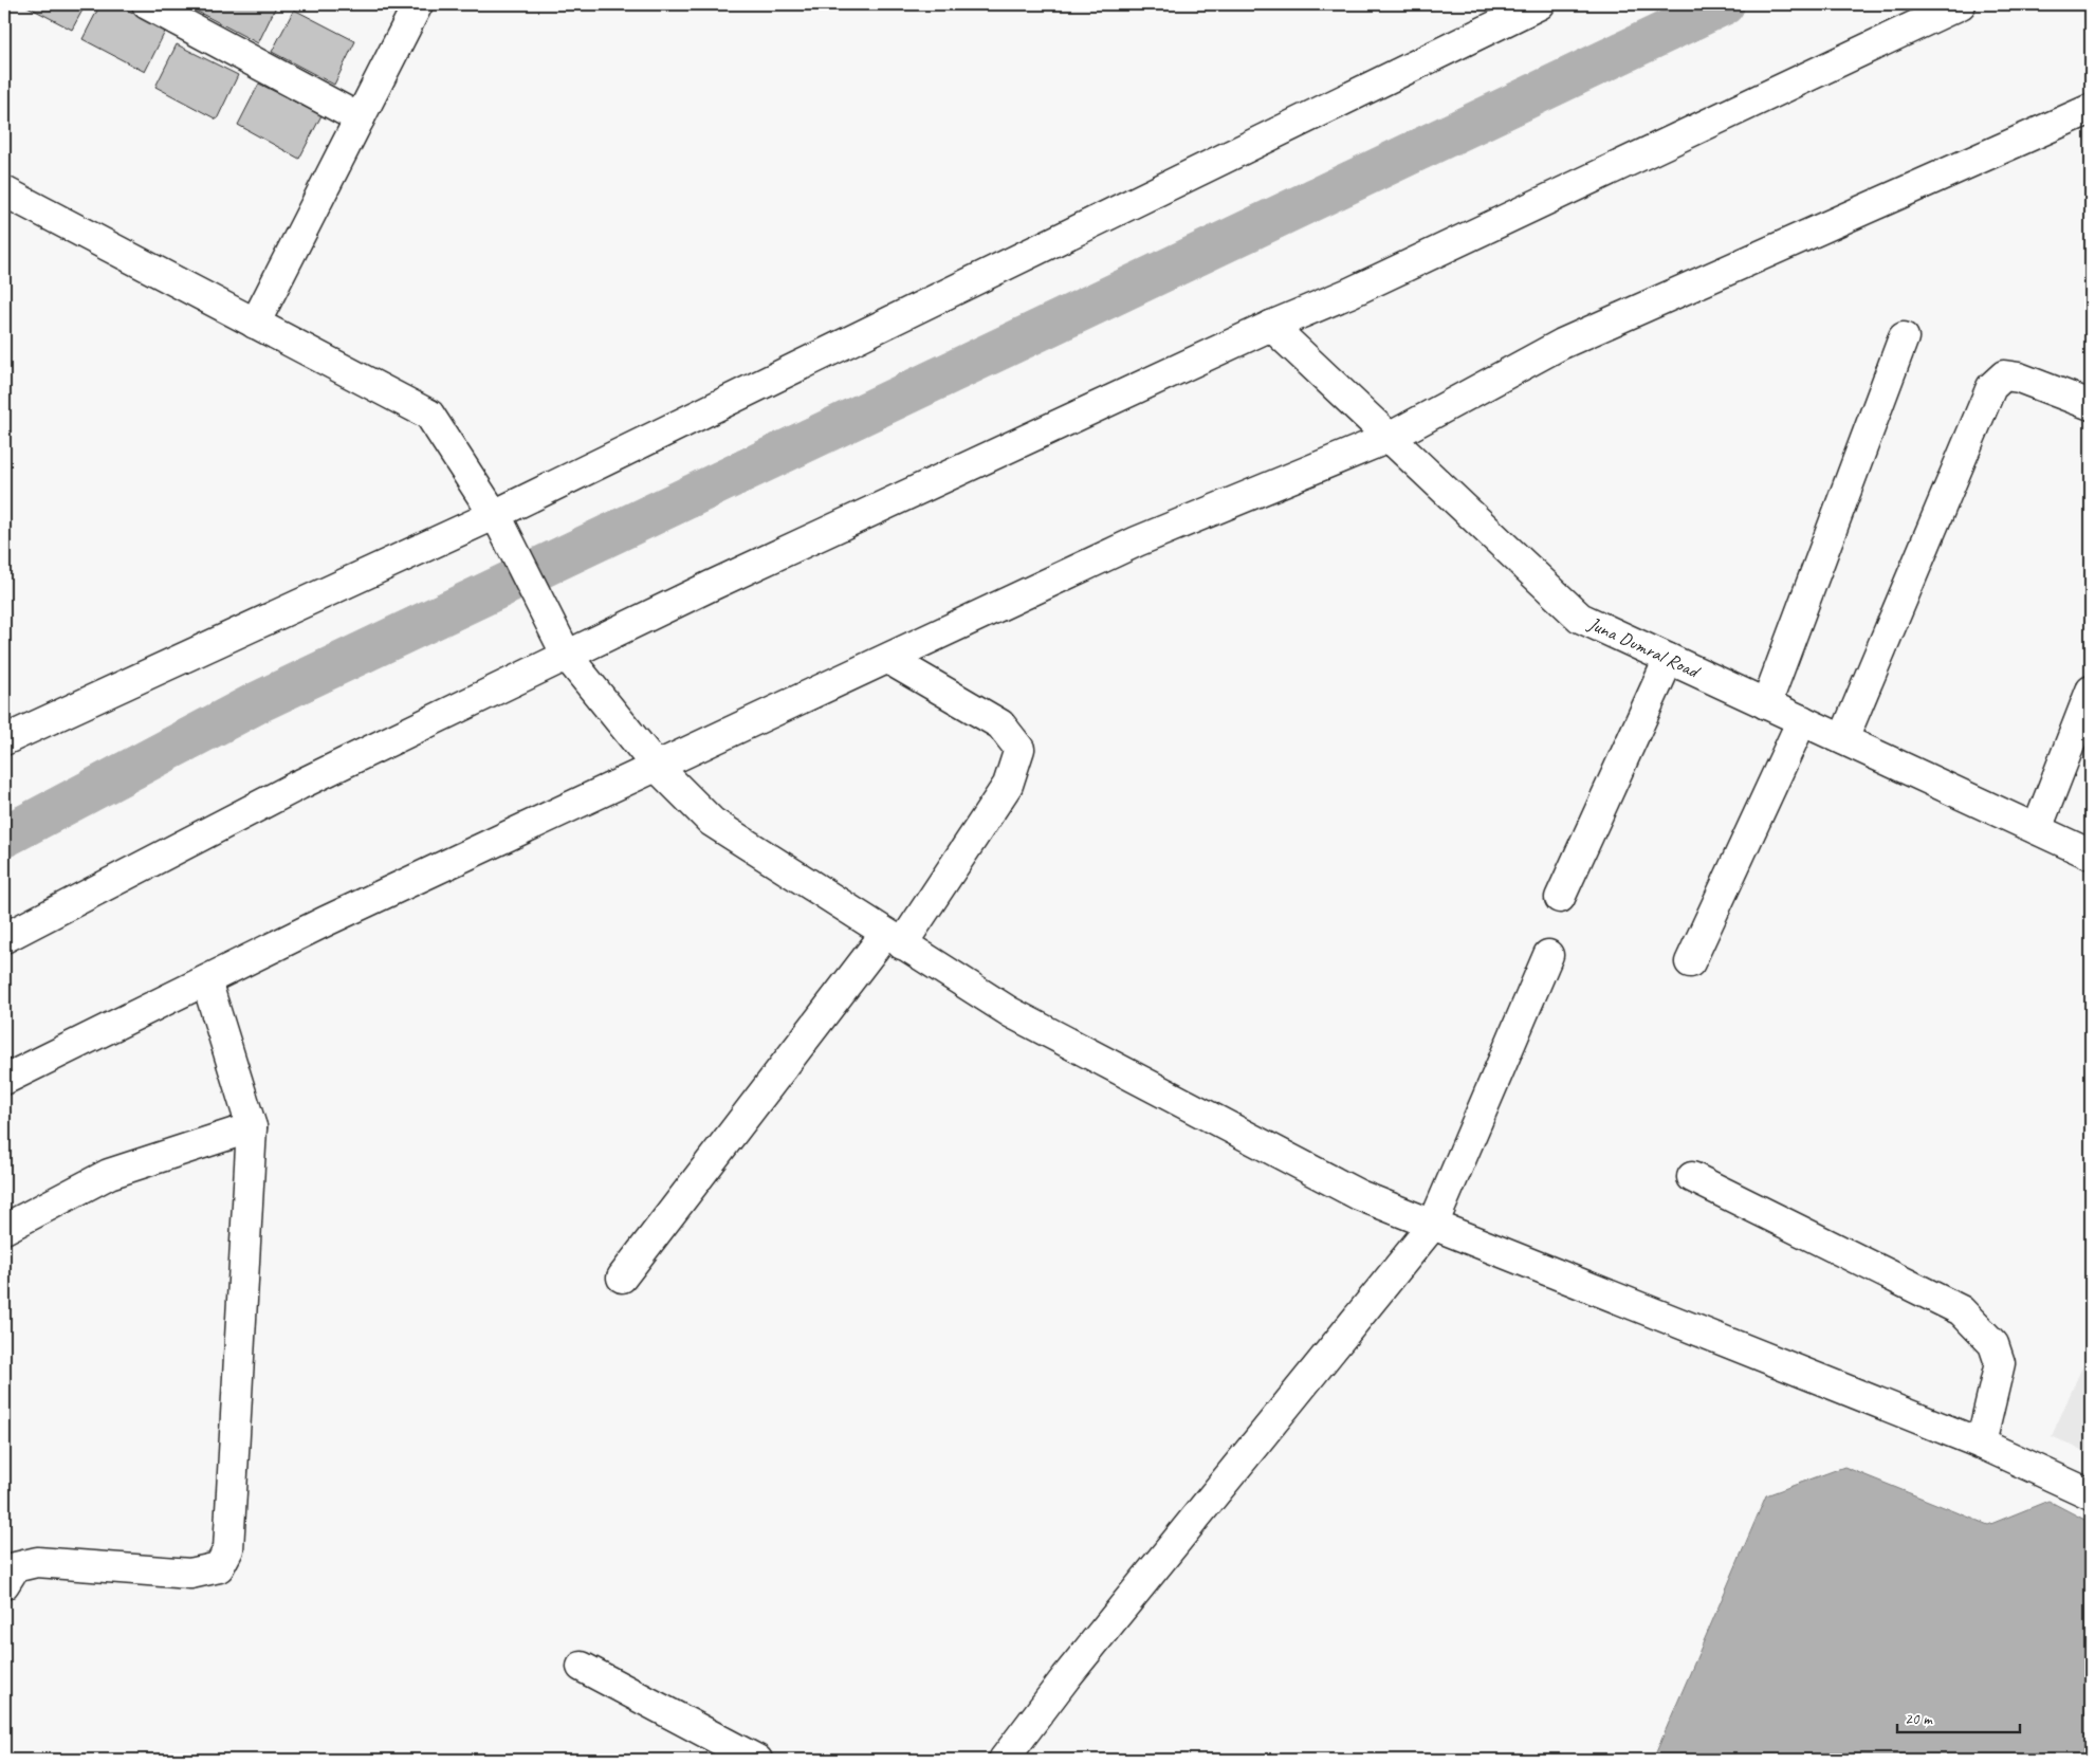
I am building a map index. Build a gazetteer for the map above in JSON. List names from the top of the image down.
{
  "streets": {
    "street": ["Juna Dumral Road"]
  },
  "scale_bar": "20 m"
}
